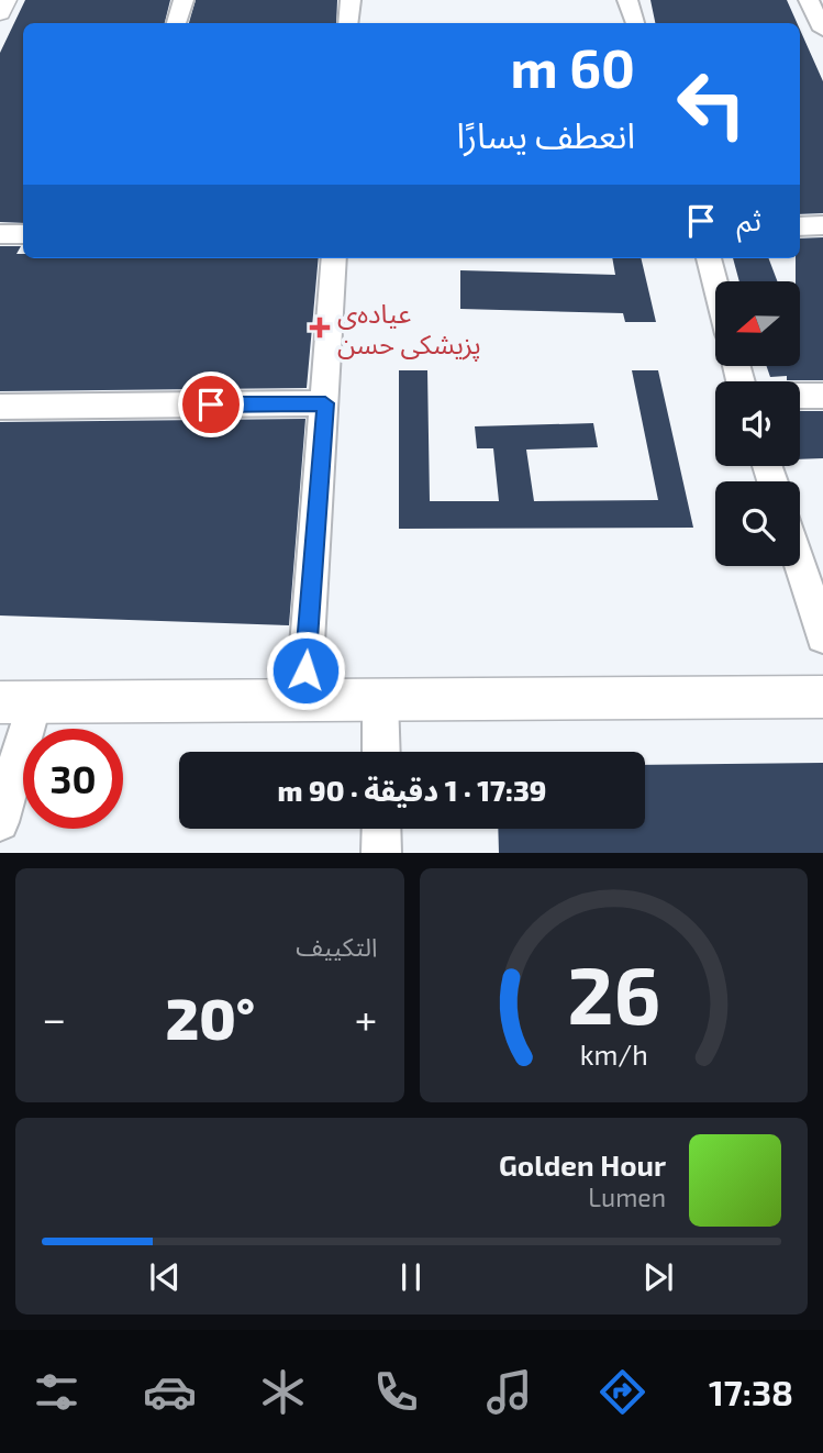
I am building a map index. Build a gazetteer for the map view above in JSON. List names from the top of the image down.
{
  "places": {
    "health": ["عیادەی پزیشکی حسن"]
  },
  "north": "left",
  "page": {
    "turn": ["60 m", "انعطف يسارًا"],
    "then": "ثم",
    "limit": "30",
    "trip": "17:39 · 1 دقيقة · 90 m",
    "tile": "التكييف",
    "heat": ["−", "20°", "+"],
    "song": ["Golden Hour", "Lumen"],
    "tabs": "17:38",
    "gauge": ["26", "km/h"]
  }
}
